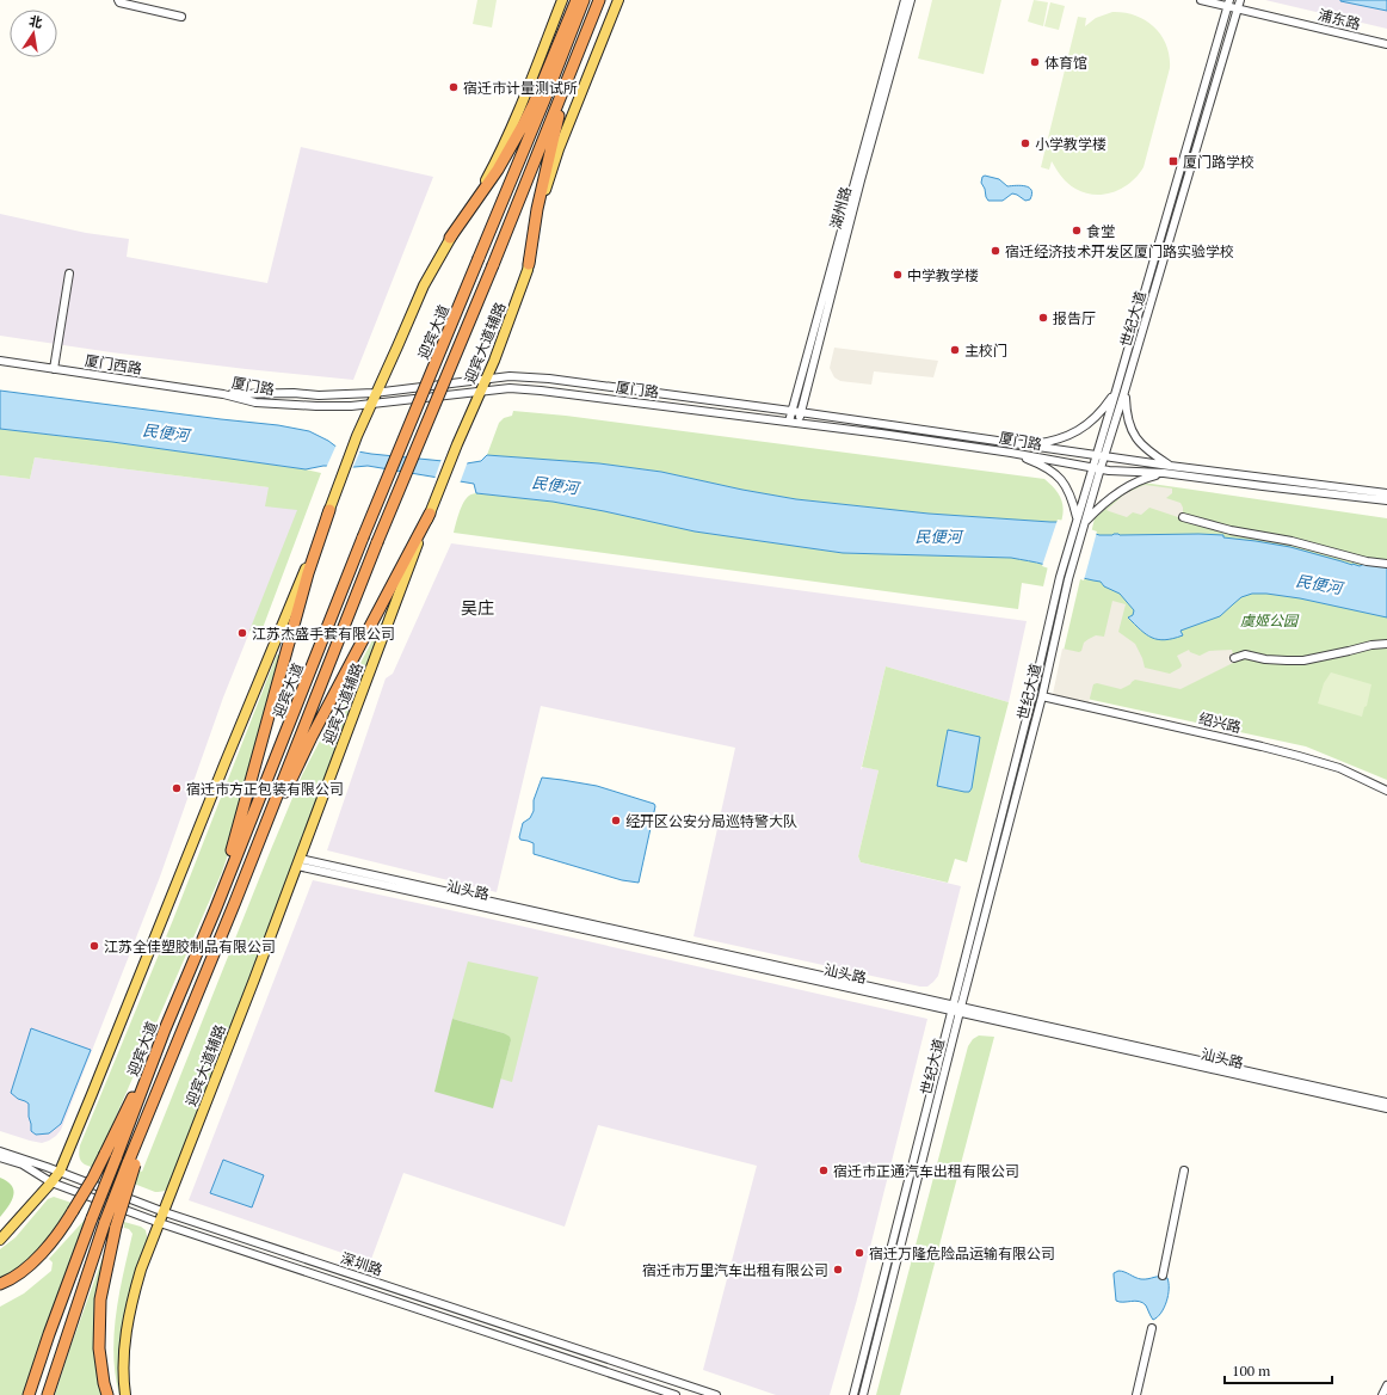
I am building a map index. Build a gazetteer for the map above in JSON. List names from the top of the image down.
{
  "streets": {
    "highway": ["迎宾大道"],
    "main road": ["迎宾大道辅路"],
    "street": [
      "浦东路",
      "湖州路",
      "世纪大道",
      "厦门西路",
      "厦门路",
      "绍兴路",
      "汕头路",
      "深圳路"
    ]
  },
  "crossings": [
    ["浦东路", "世纪大道"],
    ["湖州路", "厦门路"],
    ["世纪大道", "厦门路"],
    ["世纪大道", "绍兴路"],
    ["世纪大道", "汕头路"],
    ["迎宾大道辅路", "厦门路"],
    ["迎宾大道辅路", "汕头路"],
    ["迎宾大道辅路", "深圳路"],
    ["厦门西路", "厦门路"]
  ],
  "districts": ["吴庄"],
  "water": ["民便河"],
  "parks": ["虞姬公园"],
  "places": {
    "other": [
      "体育馆",
      "宿迁市计量测试所",
      "小学教学楼",
      "食堂",
      "宿迁经济技术开发区厦门路实验学校",
      "中学教学楼",
      "报告厅",
      "主校门",
      "江苏杰盛手套有限公司",
      "宿迁市方正包装有限公司",
      "经开区公安分局巡特警大队",
      "江苏全佳塑胶制品有限公司",
      "宿迁市正通汽车出租有限公司",
      "宿迁万隆危险品运输有限公司",
      "宿迁市万里汽车出租有限公司"
    ],
    "transit": ["厦门路学校"]
  },
  "scale_bar": "100 m",
  "north": "top"
}
